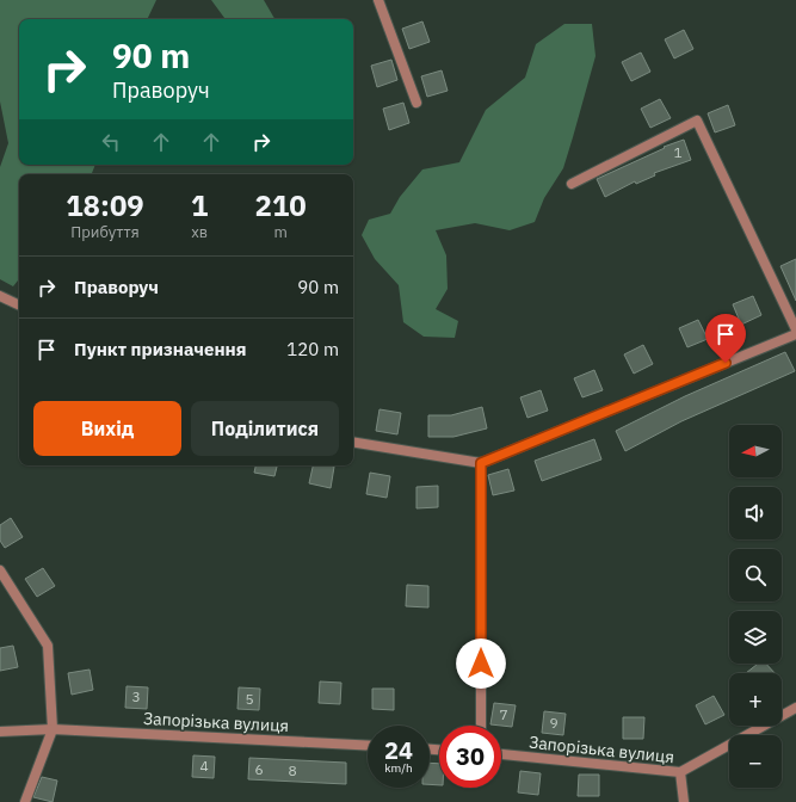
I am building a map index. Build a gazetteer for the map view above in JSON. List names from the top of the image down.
{
  "streets": {
    "street": ["Запорізька вулиця"]
  },
  "house_numbers": [
    "1",
    "3",
    "5",
    "7",
    "9",
    "4",
    "6",
    "8"
  ],
  "north": "left",
  "page": {
    "turn": ["90 m", "Праворуч"],
    "eta": [
      "18:09",
      "Прибуття",
      "1",
      "хв",
      "210",
      "m"
    ],
    "list": [
      {
        "name": "Праворуч",
        "value": "90 m"
      },
      {
        "name": "Пункт призначення",
        "value": "120 m"
      }
    ],
    "buttons": ["Вихід", "Поділитися"],
    "map_buttons": ["+", "−"],
    "speed": "24 km/h",
    "limit": "30"
  }
}
